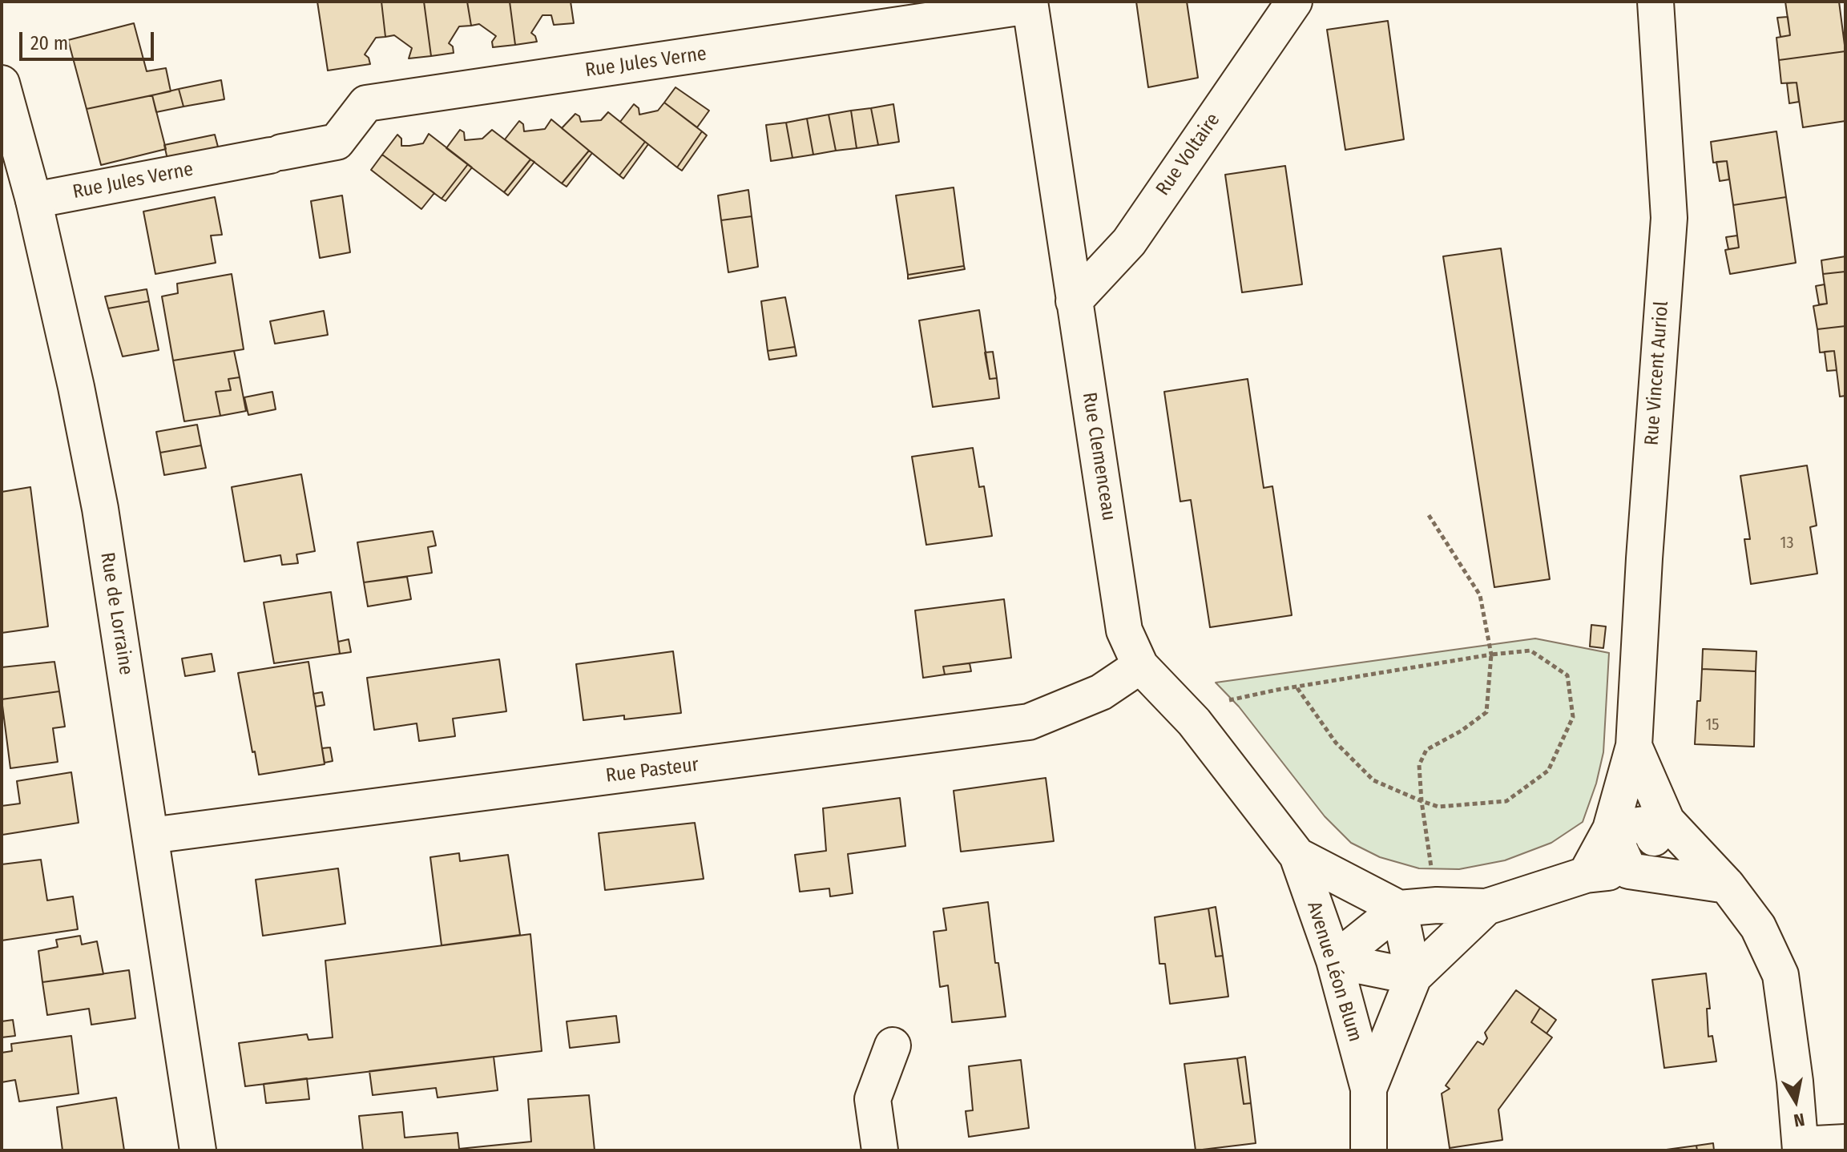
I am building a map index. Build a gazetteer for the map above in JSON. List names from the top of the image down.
{
  "streets": {
    "street": [
      "Rue Jules Verne",
      "Rue Voltaire",
      "Rue Vincent Auriol",
      "Rue Clemenceau",
      "Rue de Lorraine",
      "Rue Pasteur",
      "Avenue Léon Blum"
    ]
  },
  "crossings": [
    ["Rue Jules Verne", "Rue Clemenceau"],
    ["Rue Jules Verne", "Rue de Lorraine"],
    ["Rue Voltaire", "Rue Clemenceau"],
    ["Rue Clemenceau", "Rue Pasteur"],
    ["Rue Clemenceau", "Avenue Léon Blum"],
    ["Rue de Lorraine", "Rue Pasteur"]
  ],
  "house_numbers": ["13", "15"],
  "scale_bar": "20 m",
  "north": "bottom"
}
